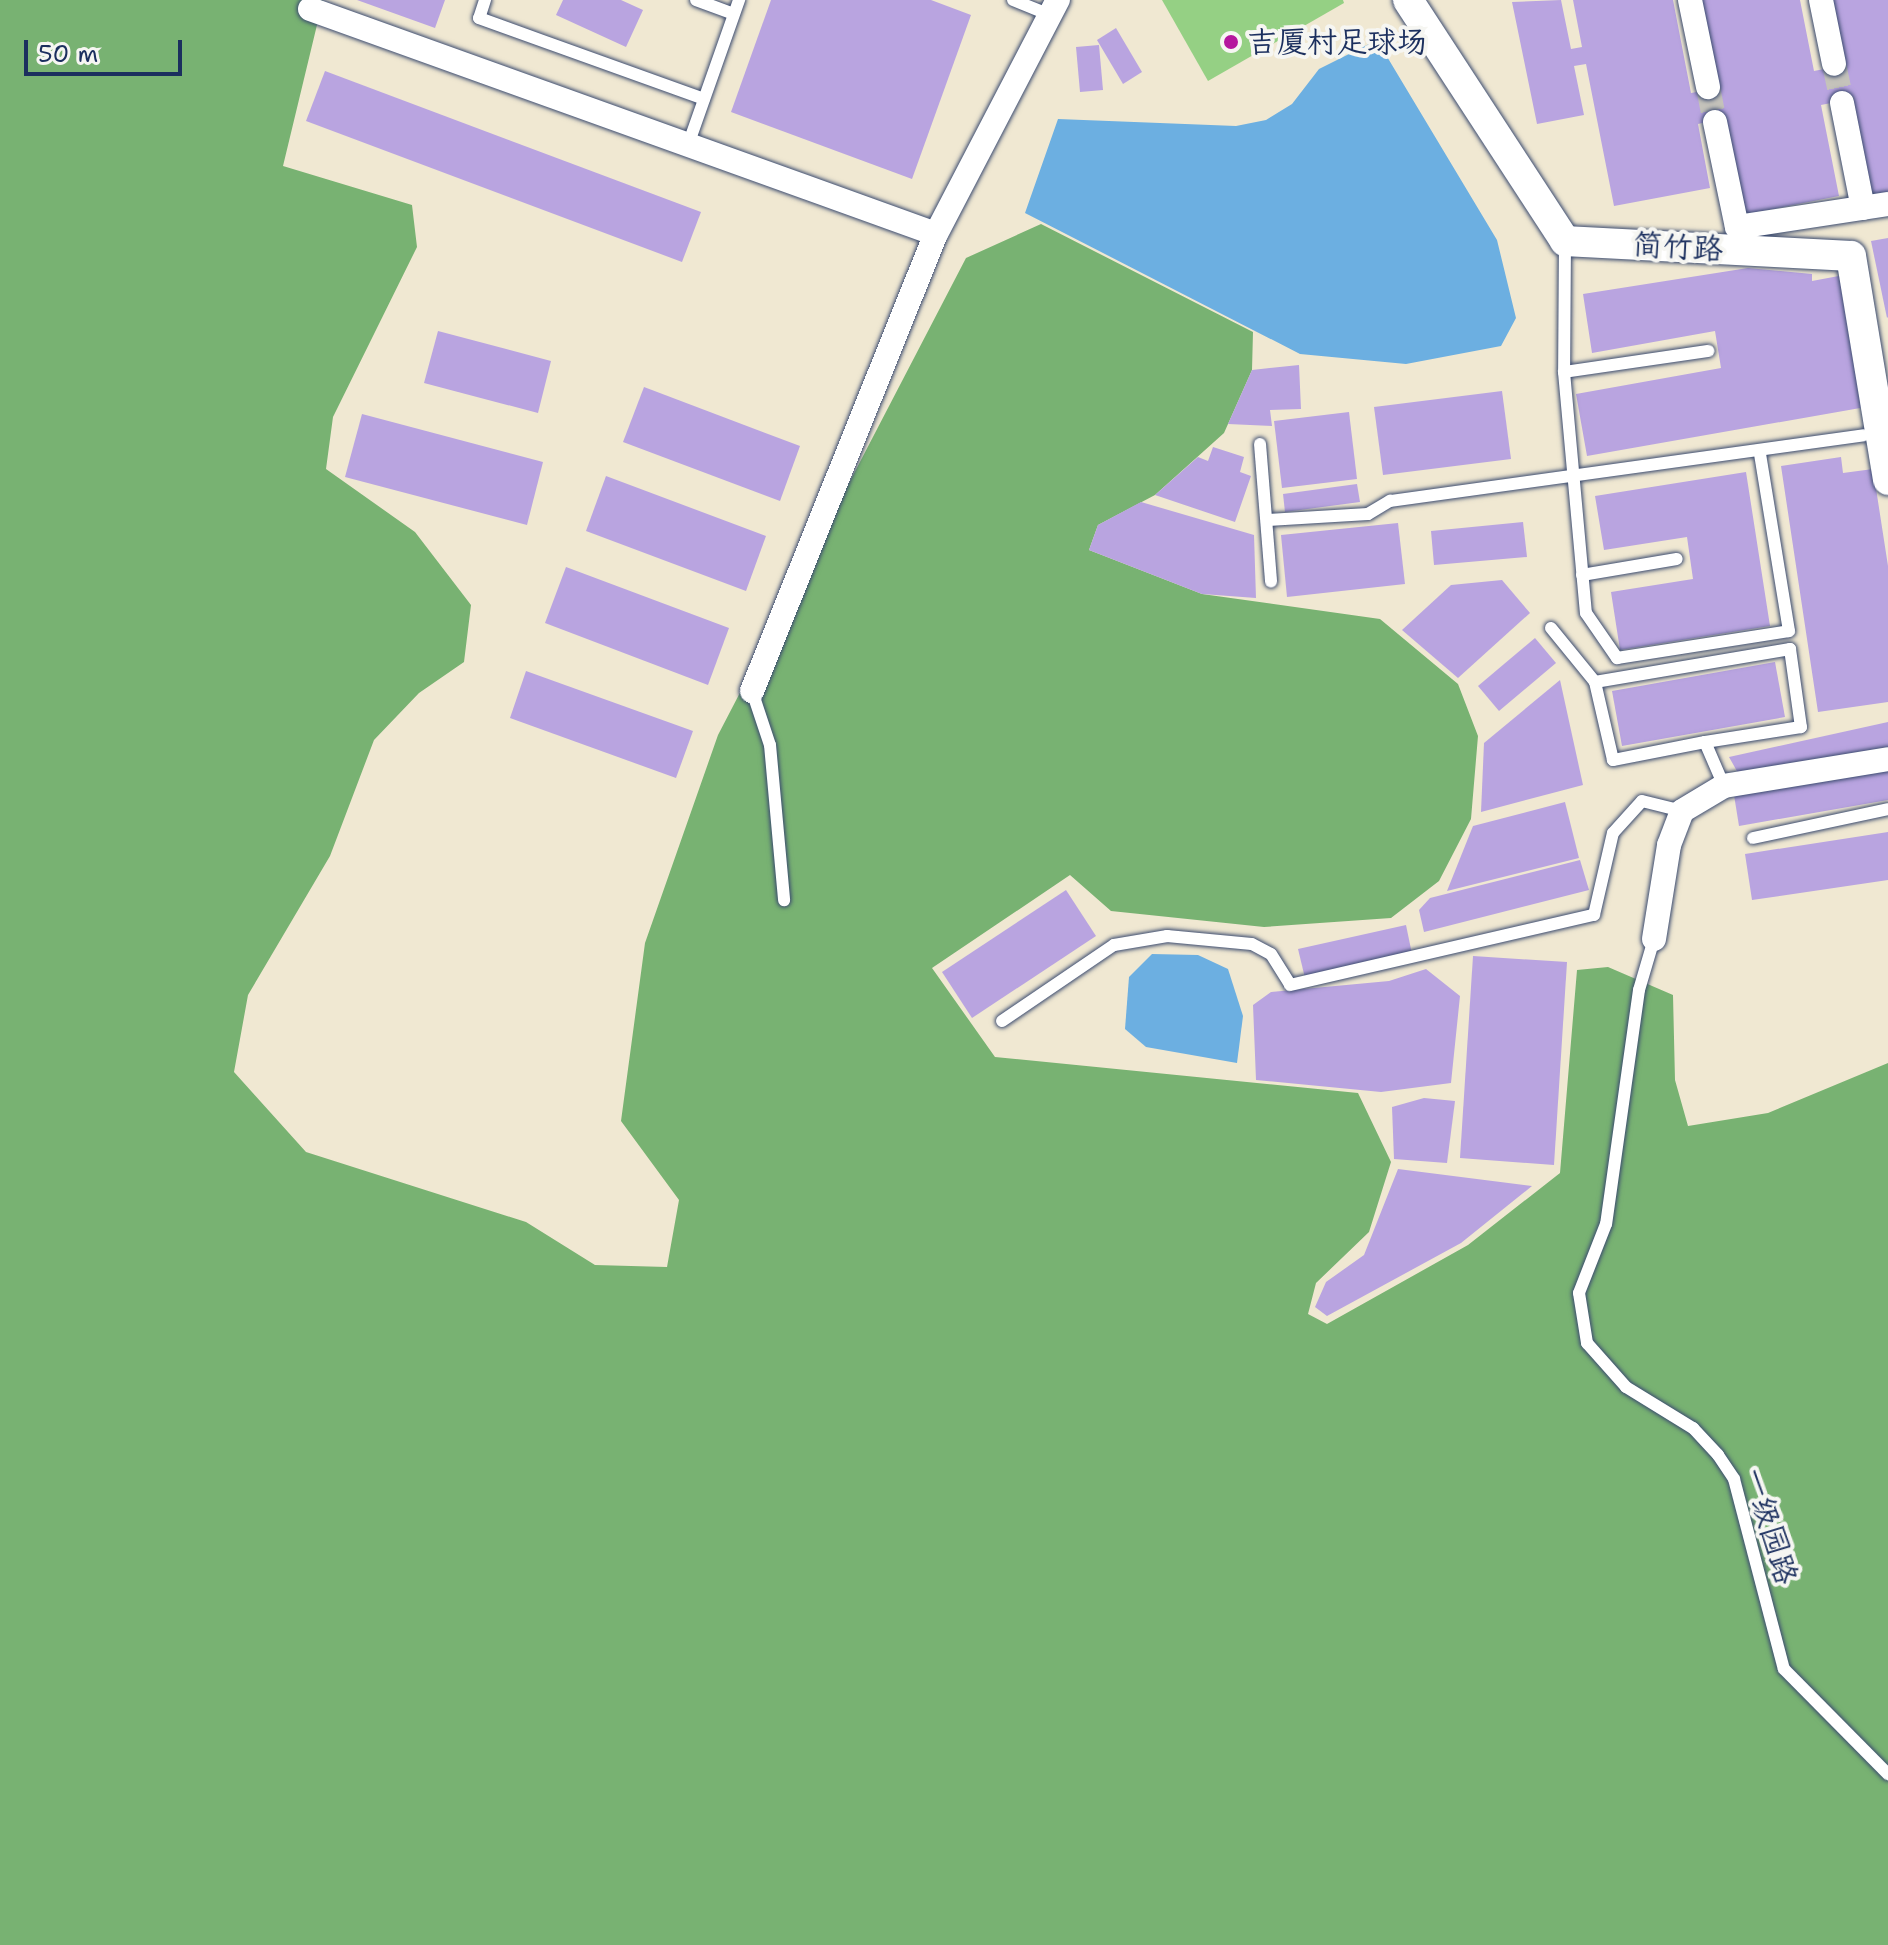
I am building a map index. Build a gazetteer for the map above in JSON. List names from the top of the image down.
{
  "streets": {
    "street": ["简竹路"],
    "lane": ["一级园路"]
  },
  "places": ["吉厦村足球场"],
  "scale_bar": "50 m"
}
